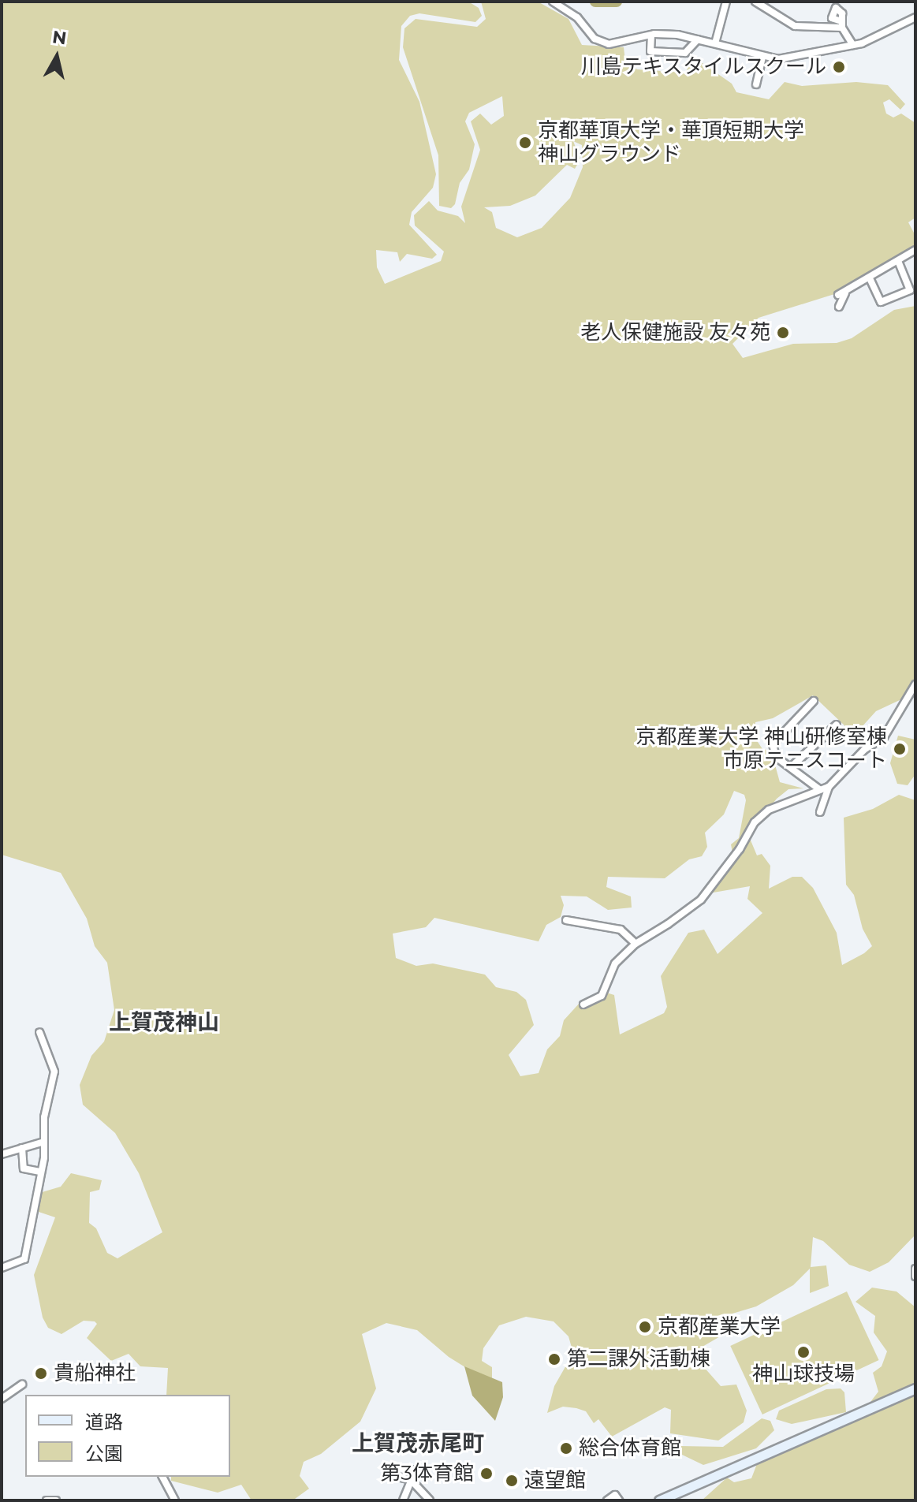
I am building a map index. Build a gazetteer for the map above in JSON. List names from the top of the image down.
{
  "districts": ["上賀茂神山", "上賀茂赤尾町"],
  "places": [
    "川島テキスタイルスクール",
    "京都華頂大学・華頂短期大学 神山グラウンド",
    "老人保健施設 友々苑",
    "京都産業大学 神山研修室棟 市原テニスコート",
    "京都産業大学",
    "神山球技場",
    "第二課外活動棟",
    "貴船神社",
    "総合体育館",
    "第3体育館",
    "遠望館"
  ],
  "legend": ["道路", "公園"],
  "north": "top"
}
